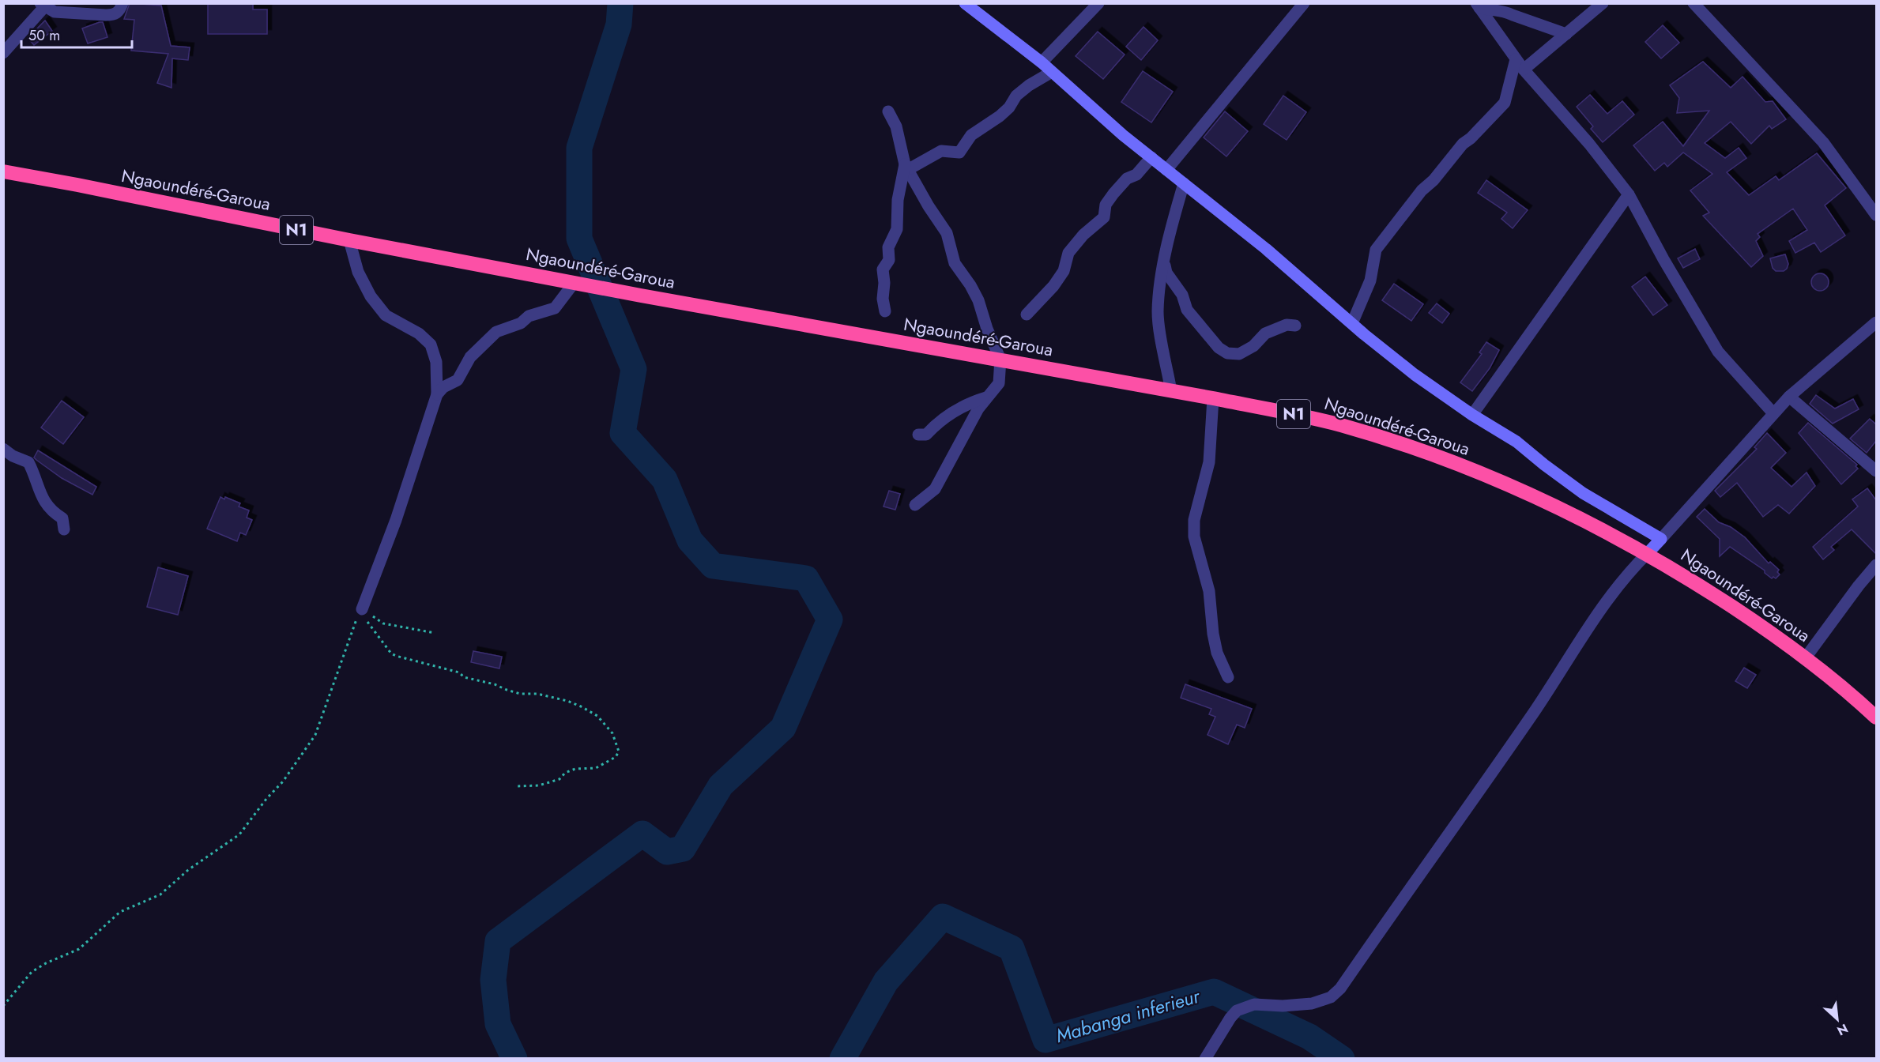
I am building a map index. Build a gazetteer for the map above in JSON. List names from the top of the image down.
{
  "streets": {
    "highway": ["Ngaoundéré-Garoua", "N1"]
  },
  "water": ["Mabanga inferieur"],
  "scale_bar": "50 m",
  "north": "bottom right"
}
